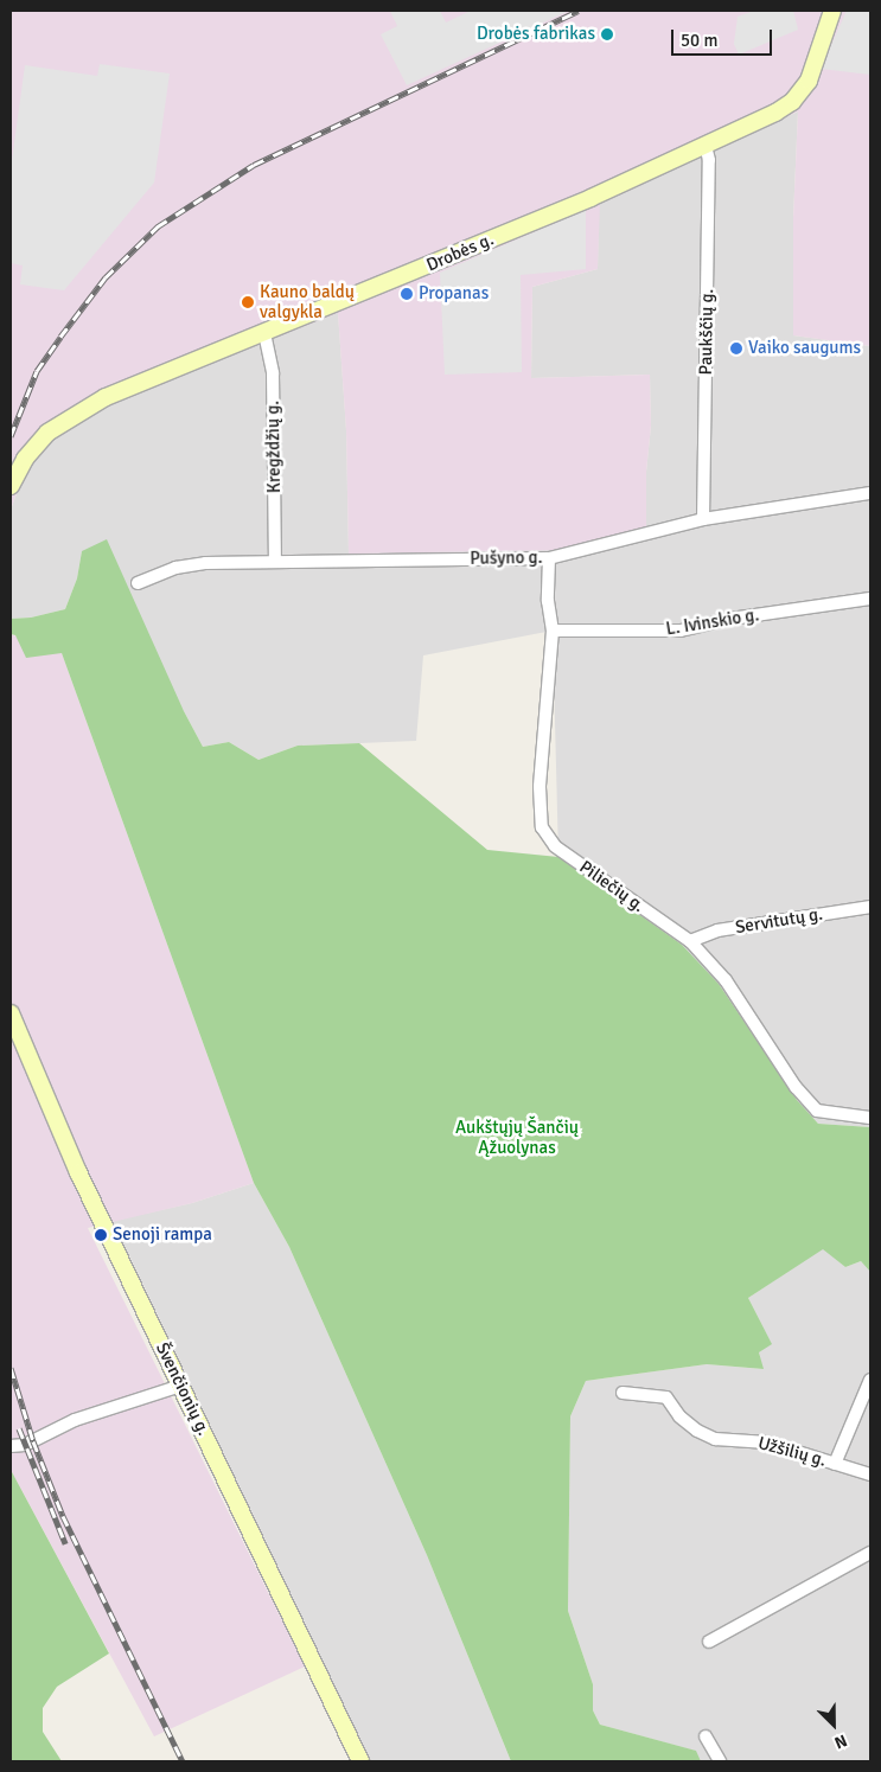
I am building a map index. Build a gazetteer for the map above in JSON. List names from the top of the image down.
{
  "streets": {
    "street": [
      "Drobės g.",
      "Paukščių g.",
      "Kregždžių g.",
      "Pušyno g.",
      "L. Ivinskio g.",
      "Piliečių g.",
      "Servitutų g.",
      "Švenčionių g.",
      "Užšilių g."
    ]
  },
  "crossings": [
    ["Drobės g.", "Paukščių g."],
    ["Drobės g.", "Kregždžių g."],
    ["Paukščių g.", "Pušyno g."],
    ["Kregždžių g.", "Pušyno g."],
    ["Pušyno g.", "Piliečių g."],
    ["L. Ivinskio g.", "Piliečių g."],
    ["Piliečių g.", "Servitutų g."]
  ],
  "parks": ["Aukštųjų Šančių Ąžuolynas"],
  "places": [
    "Drobės fabrikas",
    "Propanas",
    "Kauno baldų valgykla",
    "Vaiko saugums",
    "Senoji rampa"
  ],
  "scale_bar": "50 m",
  "north": "bottom right"
}
